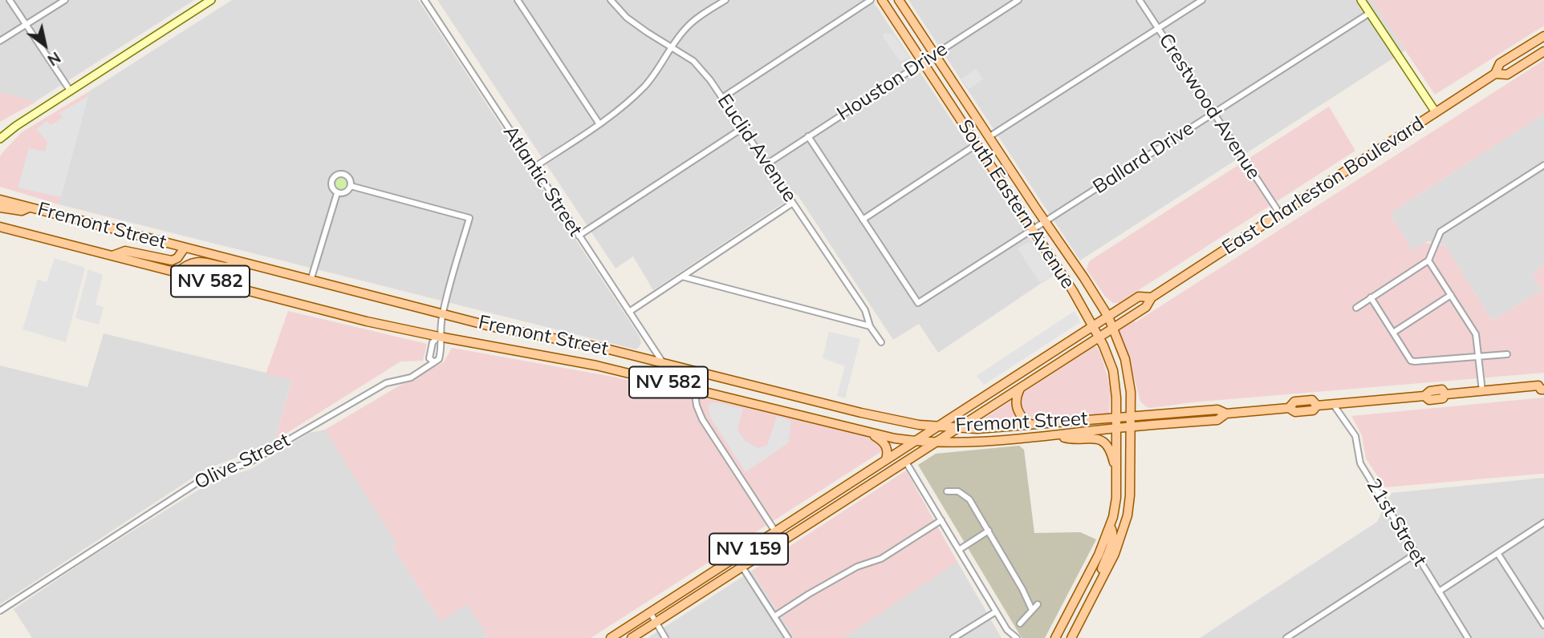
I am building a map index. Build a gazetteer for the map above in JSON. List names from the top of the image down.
{
  "streets": {
    "main road": [
      "East Charleston Boulevard",
      "South Eastern Avenue",
      "Fremont Street",
      "NV 582",
      "NV 159"
    ],
    "street": [
      "Houston Drive",
      "Crestwood Avenue",
      "Euclid Avenue",
      "Ballard Drive",
      "Atlantic Street",
      "Olive Street",
      "21st Street"
    ]
  },
  "crossings": [
    ["Houston Drive", "Euclid Avenue"],
    ["Houston Drive", "South Eastern Avenue"],
    ["Crestwood Avenue", "Ballard Drive"],
    ["Crestwood Avenue", "East Charleston Boulevard"],
    ["Ballard Drive", "South Eastern Avenue"],
    ["Atlantic Street", "Fremont Street"],
    ["East Charleston Boulevard", "South Eastern Avenue"],
    ["East Charleston Boulevard", "Fremont Street"],
    ["South Eastern Avenue", "Fremont Street"],
    ["Fremont Street", "21st Street"]
  ],
  "north": "bottom right"
}
